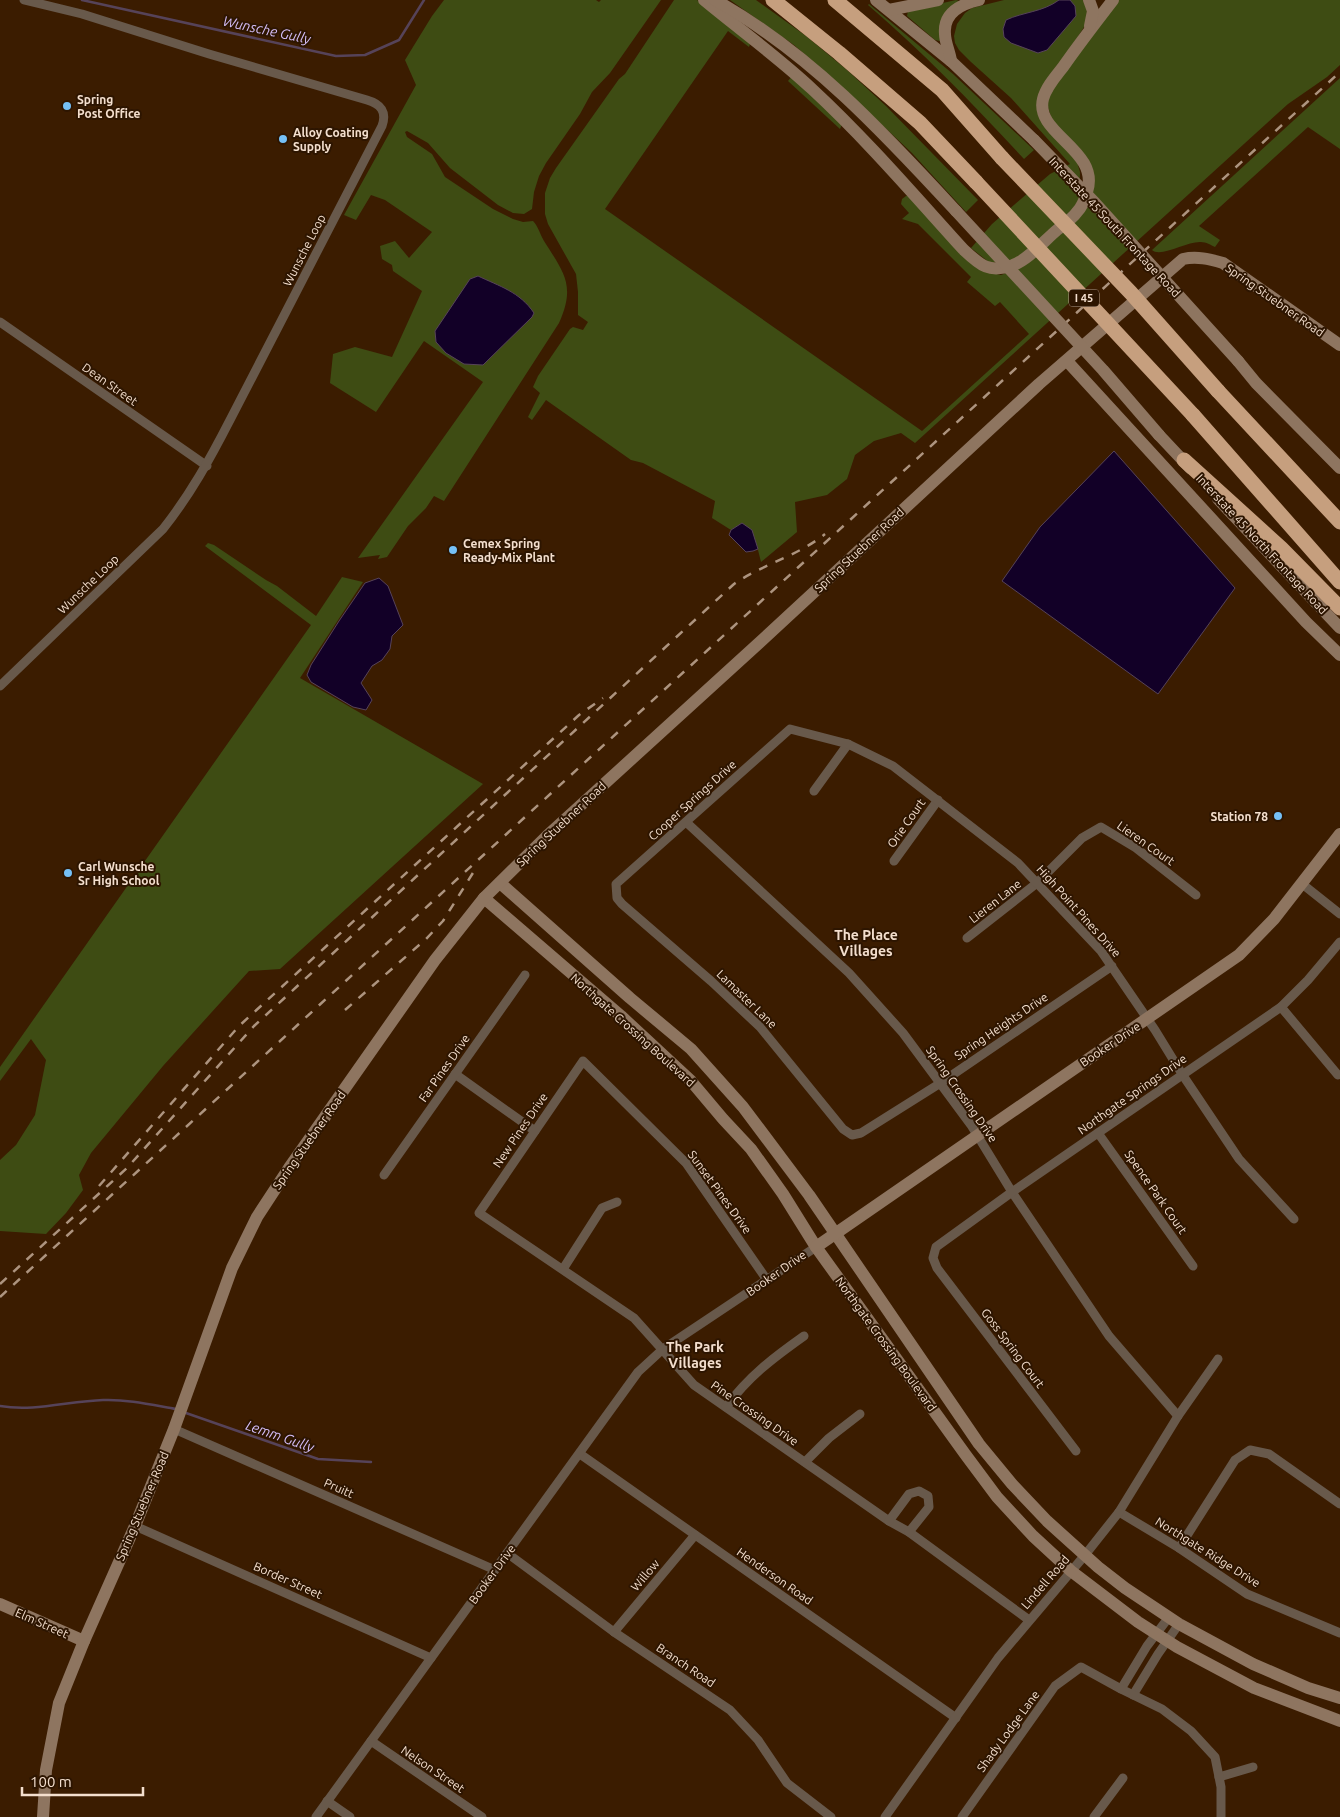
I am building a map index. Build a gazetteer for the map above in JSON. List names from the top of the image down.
{
  "streets": {
    "highway": ["I 45"],
    "main road": [
      "Interstate 45 South Frontage Road",
      "Spring Stuebner Road",
      "Interstate 45 North Frontage Road",
      "Northgate Crossing Boulevard",
      "Booker Drive",
      "Elm Street"
    ],
    "street": [
      "Wunsche Loop",
      "Dean Street",
      "Cooper Springs Drive",
      "Orie Court",
      "Lieren Court",
      "Lieren Lane",
      "High Point Pines Drive",
      "Lamaster Lane",
      "Spring Heights Drive",
      "Far Pines Drive",
      "Spring Crossing Drive",
      "Northgate Springs Drive",
      "New Pines Drive",
      "Sunset Pines Drive",
      "Spence Park Court",
      "Goss Spring Court",
      "Pine Crossing Drive",
      "Pruitt",
      "Northgate Ridge Drive",
      "Willow",
      "Henderson Road",
      "Border Street",
      "Lindell Road",
      "Branch Road",
      "Shady Lodge Lane",
      "Nelson Street"
    ]
  },
  "crossings": [
    ["Wunsche Loop", "Dean Street"],
    ["Spring Stuebner Road", "Northgate Crossing Boulevard"],
    ["Spring Stuebner Road", "Pruitt"],
    ["Spring Stuebner Road", "Border Street"],
    ["Spring Stuebner Road", "Elm Street"],
    ["Cooper Springs Drive", "High Point Pines Drive"],
    ["Cooper Springs Drive", "Lamaster Lane"],
    ["Cooper Springs Drive", "Spring Crossing Drive"],
    ["Orie Court", "High Point Pines Drive"],
    ["Lieren Court", "Lieren Lane"],
    ["Lieren Court", "High Point Pines Drive"],
    ["Lieren Lane", "High Point Pines Drive"],
    ["High Point Pines Drive", "Spring Heights Drive"],
    ["High Point Pines Drive", "Booker Drive"],
    ["High Point Pines Drive", "Northgate Springs Drive"],
    ["Lamaster Lane", "Spring Heights Drive"],
    ["Spring Heights Drive", "Spring Crossing Drive"],
    ["Northgate Crossing Boulevard", "Booker Drive"],
    ["Northgate Crossing Boulevard", "Lindell Road"],
    ["Booker Drive", "Spring Crossing Drive"],
    ["Booker Drive", "Sunset Pines Drive"],
    ["Booker Drive", "Pine Crossing Drive"],
    ["Booker Drive", "Pruitt"],
    ["Booker Drive", "Henderson Road"],
    ["Booker Drive", "Border Street"],
    ["Booker Drive", "Branch Road"],
    ["Booker Drive", "Nelson Street"],
    ["Spring Crossing Drive", "Northgate Springs Drive"],
    ["Spring Crossing Drive", "Lindell Road"],
    ["Northgate Springs Drive", "Spence Park Court"],
    ["Northgate Springs Drive", "Goss Spring Court"],
    ["New Pines Drive", "Sunset Pines Drive"],
    ["New Pines Drive", "Pine Crossing Drive"],
    ["Pine Crossing Drive", "Lindell Road"],
    ["Northgate Ridge Drive", "Lindell Road"],
    ["Willow", "Henderson Road"],
    ["Willow", "Branch Road"],
    ["Henderson Road", "Lindell Road"]
  ],
  "districts": ["The Place Villages", "The Park Villages"],
  "water": ["Wunsche Gully", "Lemm Gully"],
  "places": [
    "Spring Post Office",
    "Alloy Coating Supply",
    "Cemex Spring Ready-Mix Plant",
    "Station 78",
    "Carl Wunsche Sr High School"
  ],
  "scale_bar": "100 m"
}
